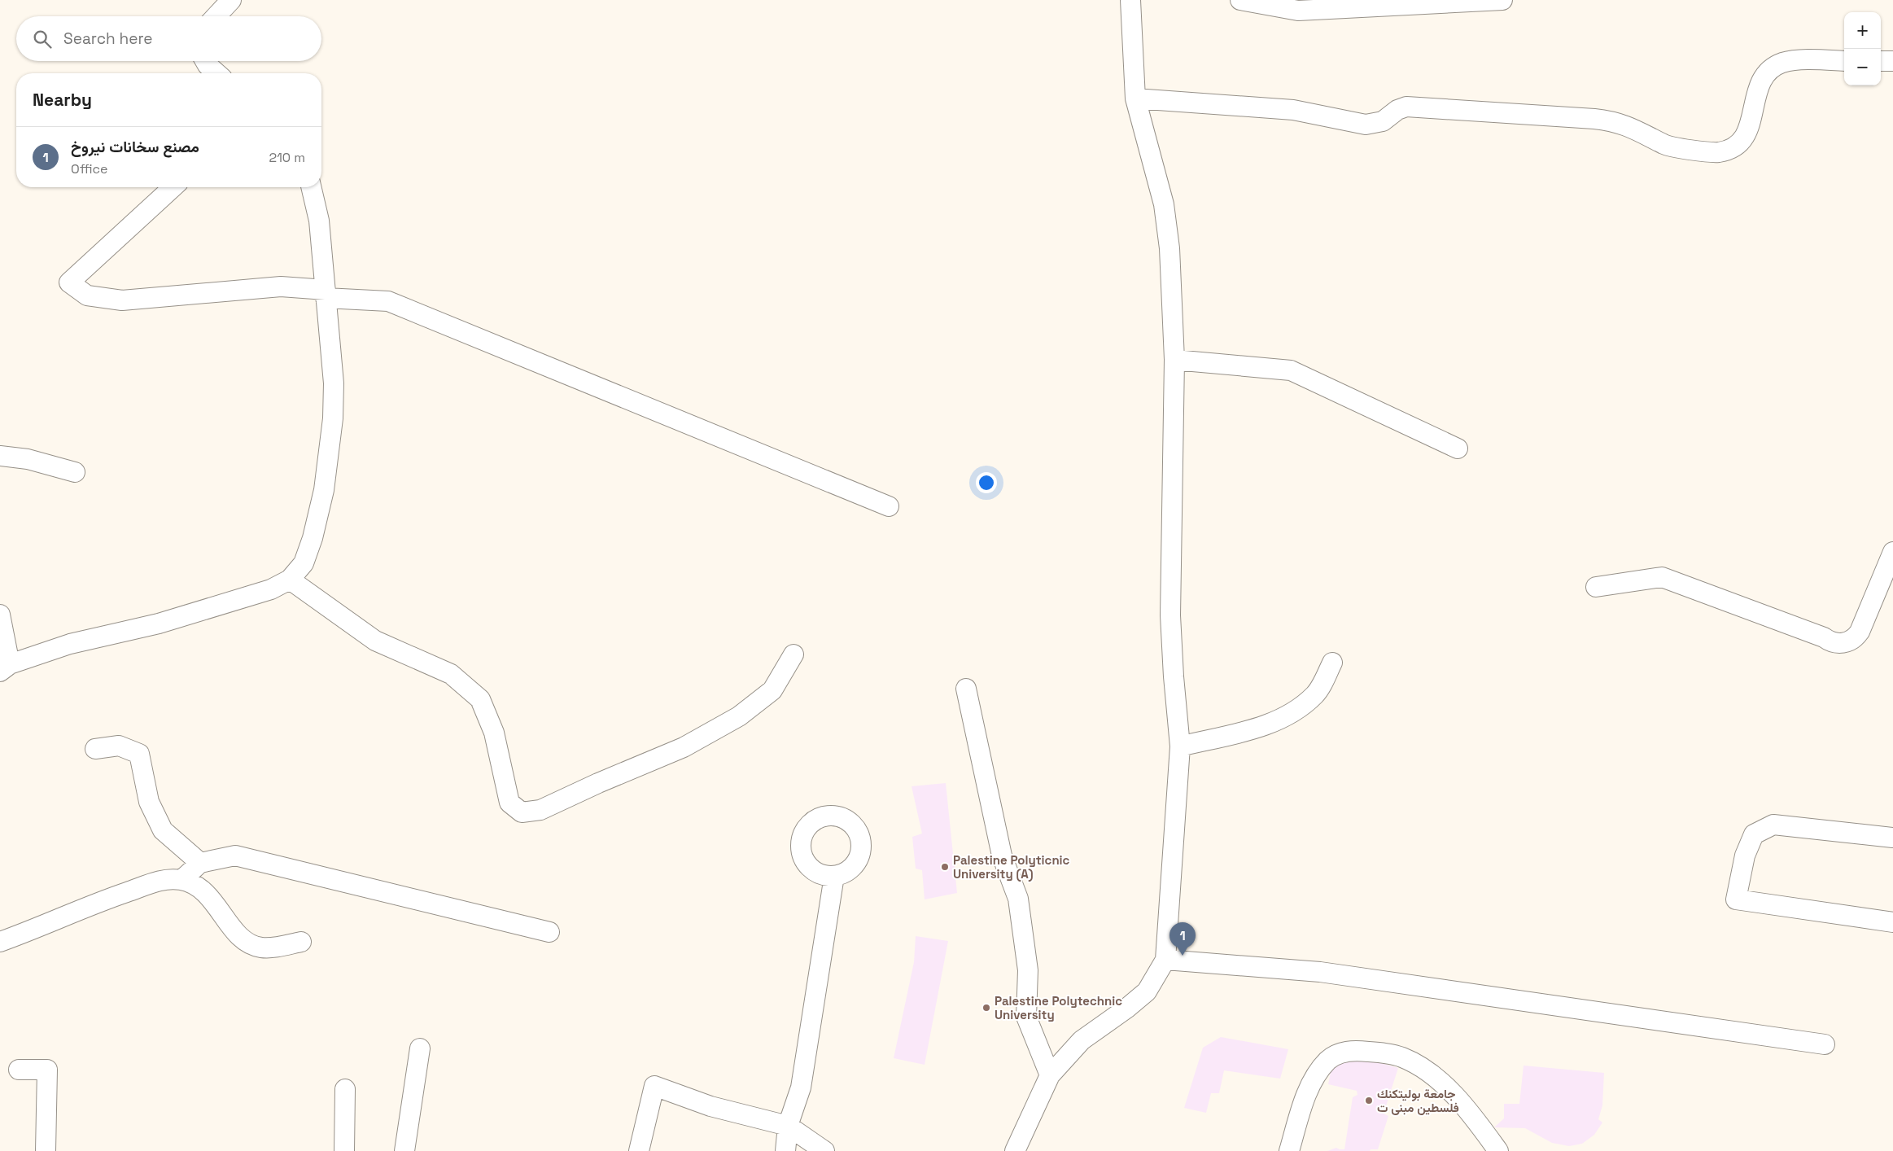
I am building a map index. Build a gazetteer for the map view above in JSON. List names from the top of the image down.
{
  "places": ["Palestine Polyticnic University (A)", "Palestine Polytechnic University", "جامعة بوليتكنك فلسطين مبنى ت"],
  "page": {
    "map_buttons": ["+", "−"],
    "search": "Search here",
    "heading": "Nearby",
    "list": [
      {
        "mark": "1",
        "name": "مصنع سخانات نيروخ",
        "note": "Office",
        "value": "210 m"
      }
    ],
    "pins": "1"
  }
}
